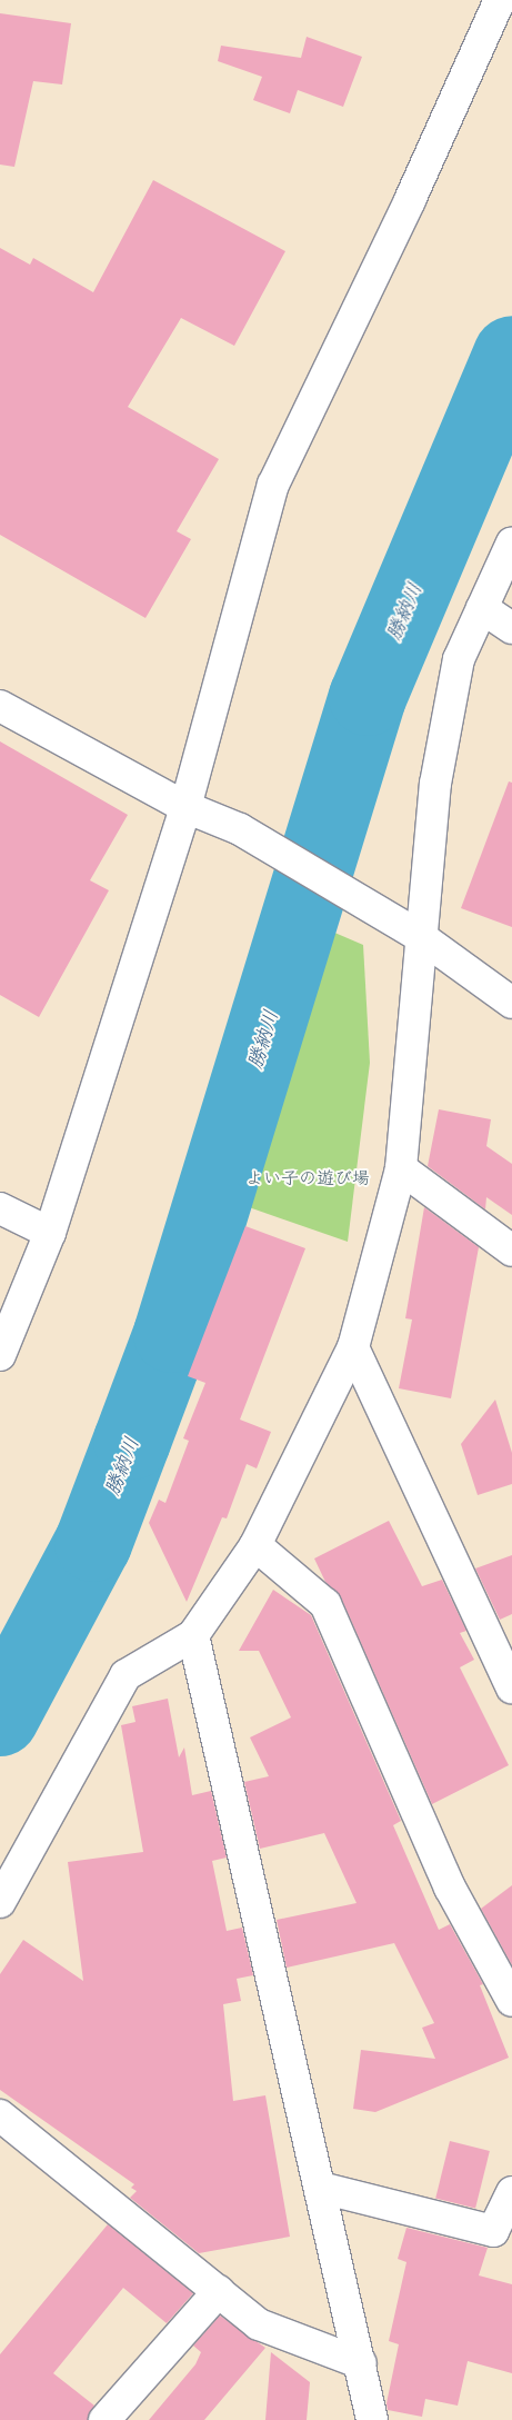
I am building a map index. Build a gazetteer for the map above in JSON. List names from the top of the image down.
{
  "water": ["勝納川"],
  "parks": ["よい子の遊び場"]
}
